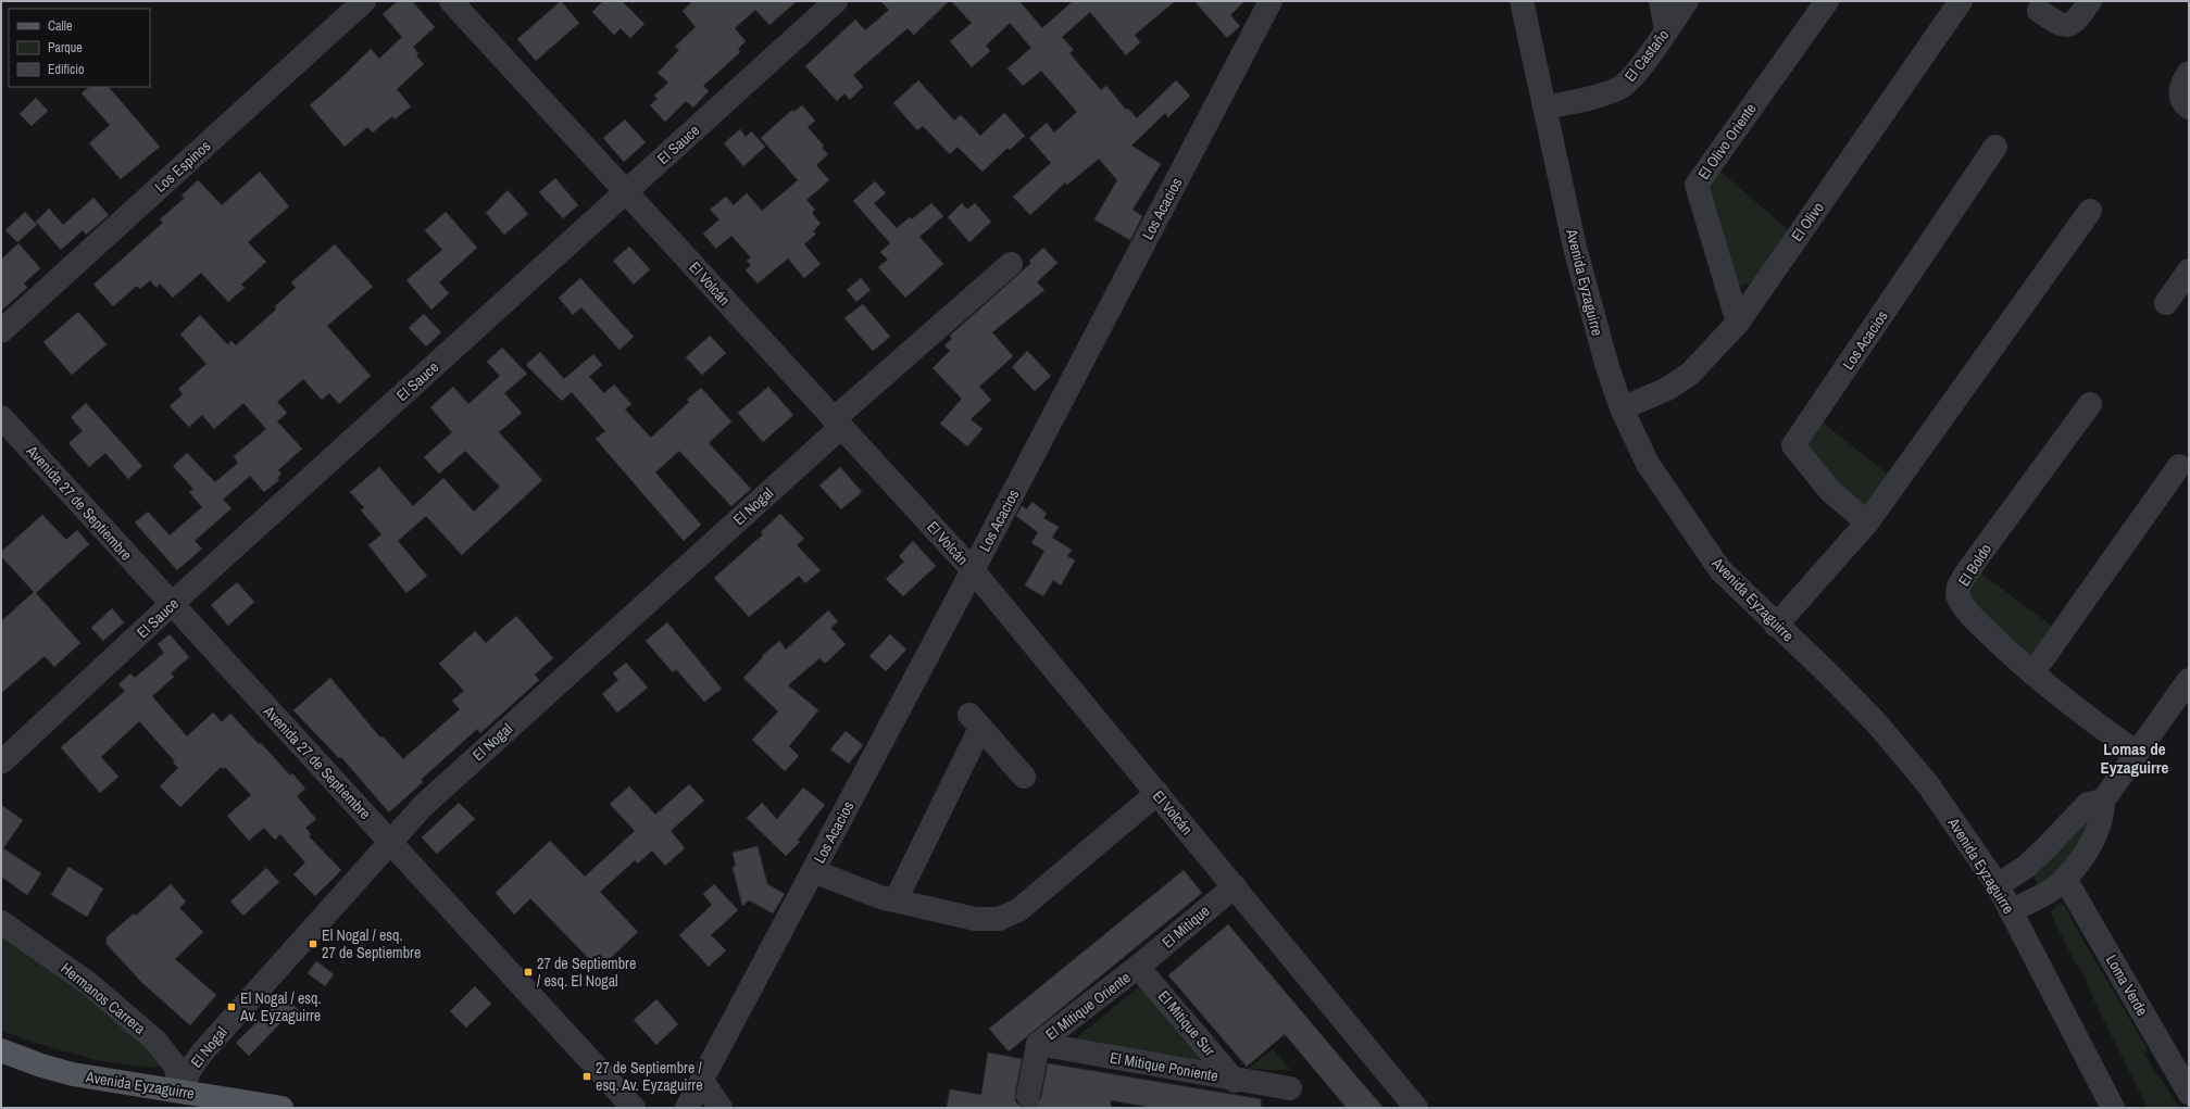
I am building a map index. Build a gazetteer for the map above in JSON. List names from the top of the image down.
{
  "streets": {
    "main road": ["Avenida Eyzaguirre"],
    "street": [
      "El Castaño",
      "El Olivo Oriente",
      "El Sauce",
      "Los Espinos",
      "Los Acacios",
      "El Olivo",
      "El Volcán",
      "Avenida 27 de Septiembre",
      "El Nogal",
      "El Boldo",
      "El Mitique",
      "Loma Verde",
      "Hermanos Carrera",
      "El Mitique Oriente",
      "El Mitique Sur",
      "El Mitique Poniente"
    ]
  },
  "crossings": [
    ["El Castaño", "Avenida Eyzaguirre"],
    ["El Olivo Oriente", "El Olivo"],
    ["El Sauce", "El Volcán"],
    ["El Sauce", "Avenida 27 de Septiembre"],
    ["Los Acacios", "El Volcán"],
    ["El Olivo", "Avenida Eyzaguirre"],
    ["Avenida Eyzaguirre", "El Nogal"],
    ["Avenida Eyzaguirre", "Hermanos Carrera"],
    ["El Volcán", "El Nogal"],
    ["El Volcán", "El Mitique"],
    ["Avenida 27 de Septiembre", "El Nogal"],
    ["El Nogal", "Hermanos Carrera"],
    ["El Mitique", "El Mitique Oriente"],
    ["El Mitique", "El Mitique Sur"],
    ["El Mitique Oriente", "El Mitique Sur"],
    ["El Mitique Oriente", "El Mitique Poniente"],
    ["El Mitique Sur", "El Mitique Poniente"]
  ],
  "districts": ["Lomas de Eyzaguirre"],
  "places": {
    "transit": [
      "El Nogal / esq. 27 de Septiembre",
      "27 de Septiembre / esq. El Nogal",
      "El Nogal / esq. Av. Eyzaguirre",
      "27 de Septiembre / esq. Av. Eyzaguirre"
    ]
  },
  "legend": ["Calle", "Parque", "Edificio"]
}
